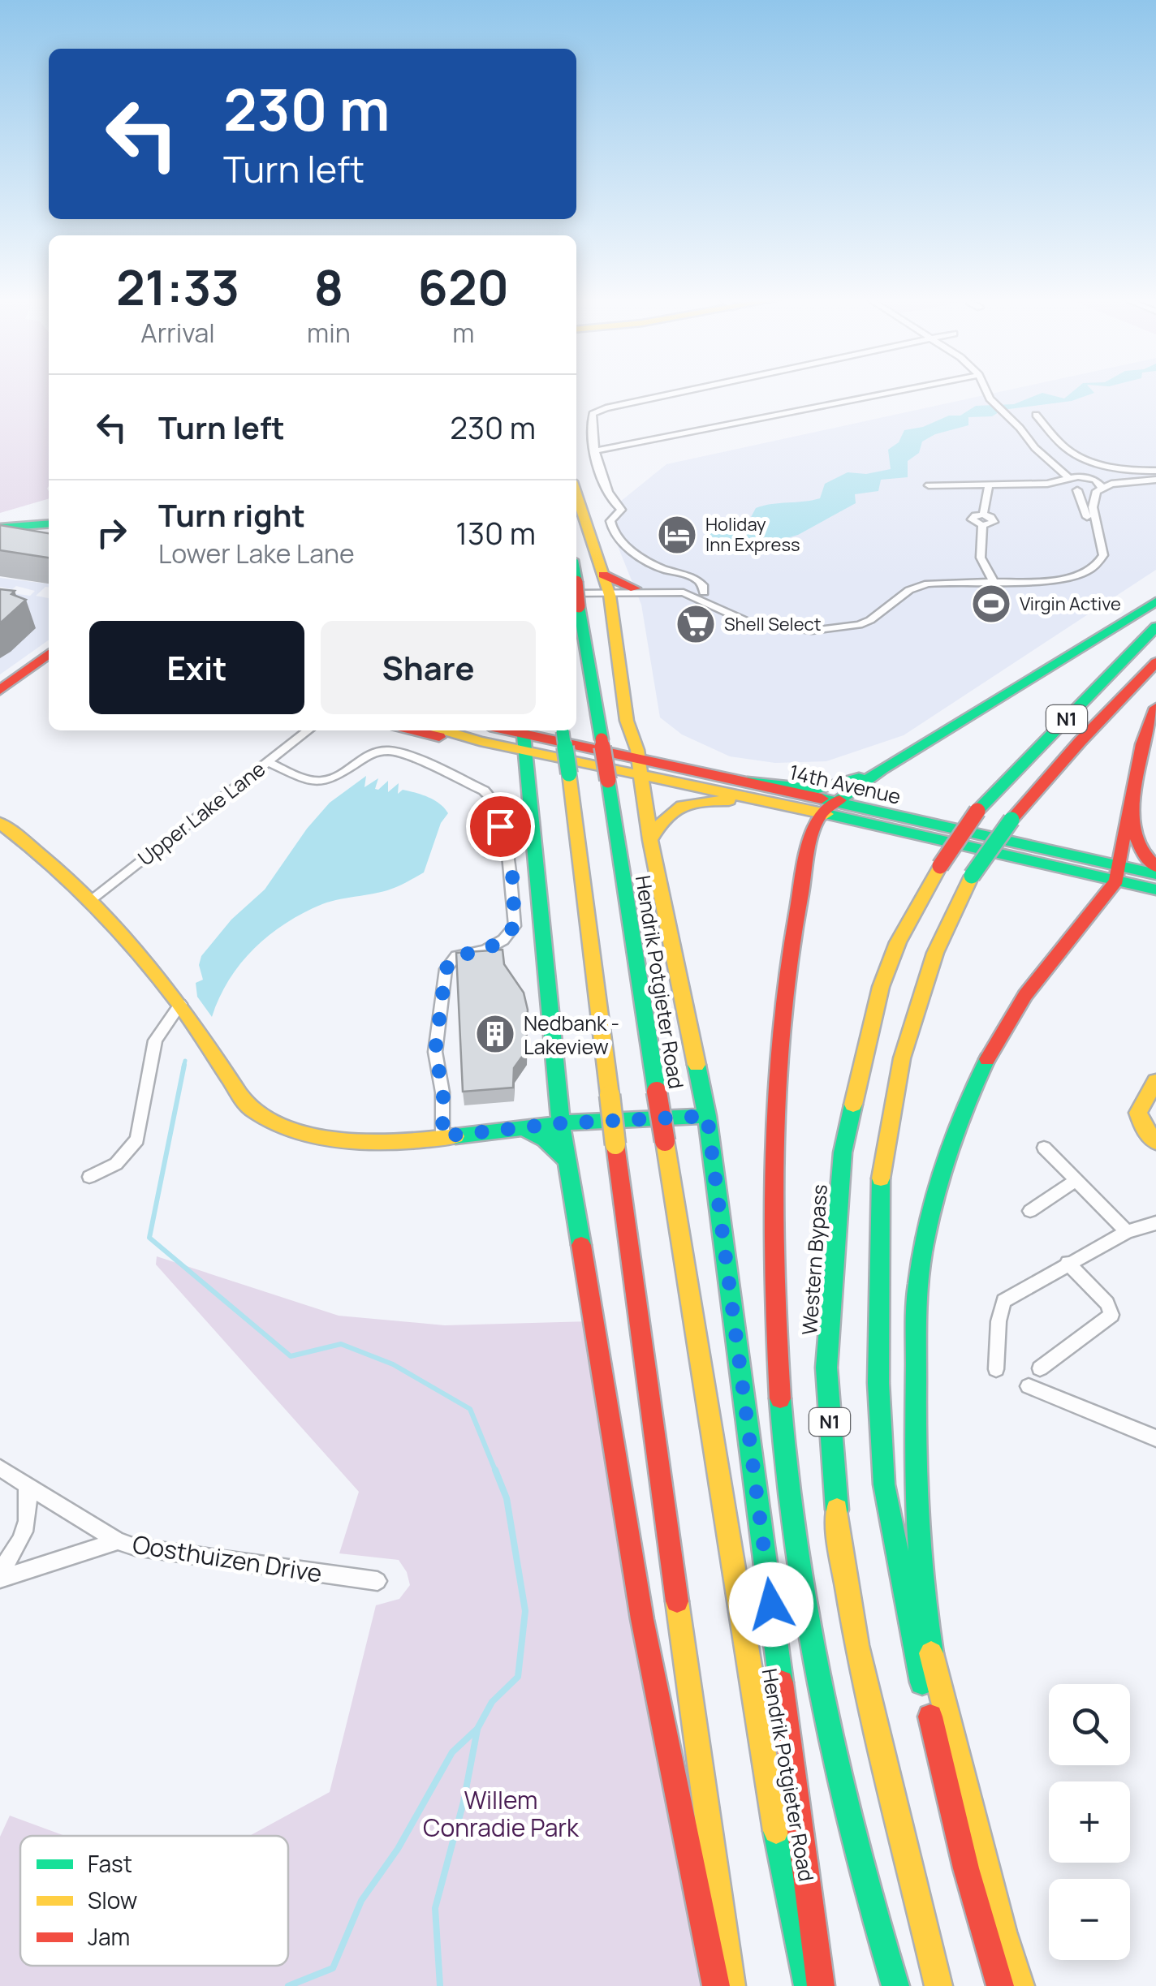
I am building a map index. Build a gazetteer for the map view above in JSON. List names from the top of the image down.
{
  "streets": {
    "main road": [
      "N1",
      "14th Avenue",
      "Hendrik Potgieter Road",
      "Western Bypass"
    ],
    "street": ["Upper Lake Lane", "Oosthuizen Drive"]
  },
  "parks": ["Willem Conradie Park"],
  "places": {
    "hotel": ["Holiday Inn Express"],
    "sports": ["Virgin Active"],
    "supermarket": ["Shell Select"],
    "building": ["Nedbank - Lakeview"]
  },
  "legend": ["Fast", "Slow", "Jam"],
  "page": {
    "turn": ["230 m", "Turn left"],
    "eta": [
      "21:33",
      "Arrival",
      "8",
      "min",
      "620",
      "m"
    ],
    "list": [
      {
        "name": "Turn left",
        "value": "230 m"
      },
      {
        "name": "Turn right",
        "note": "Lower Lake Lane",
        "value": "130 m"
      }
    ],
    "buttons": ["Exit", "Share"],
    "map_buttons": ["+", "−"]
  }
}
